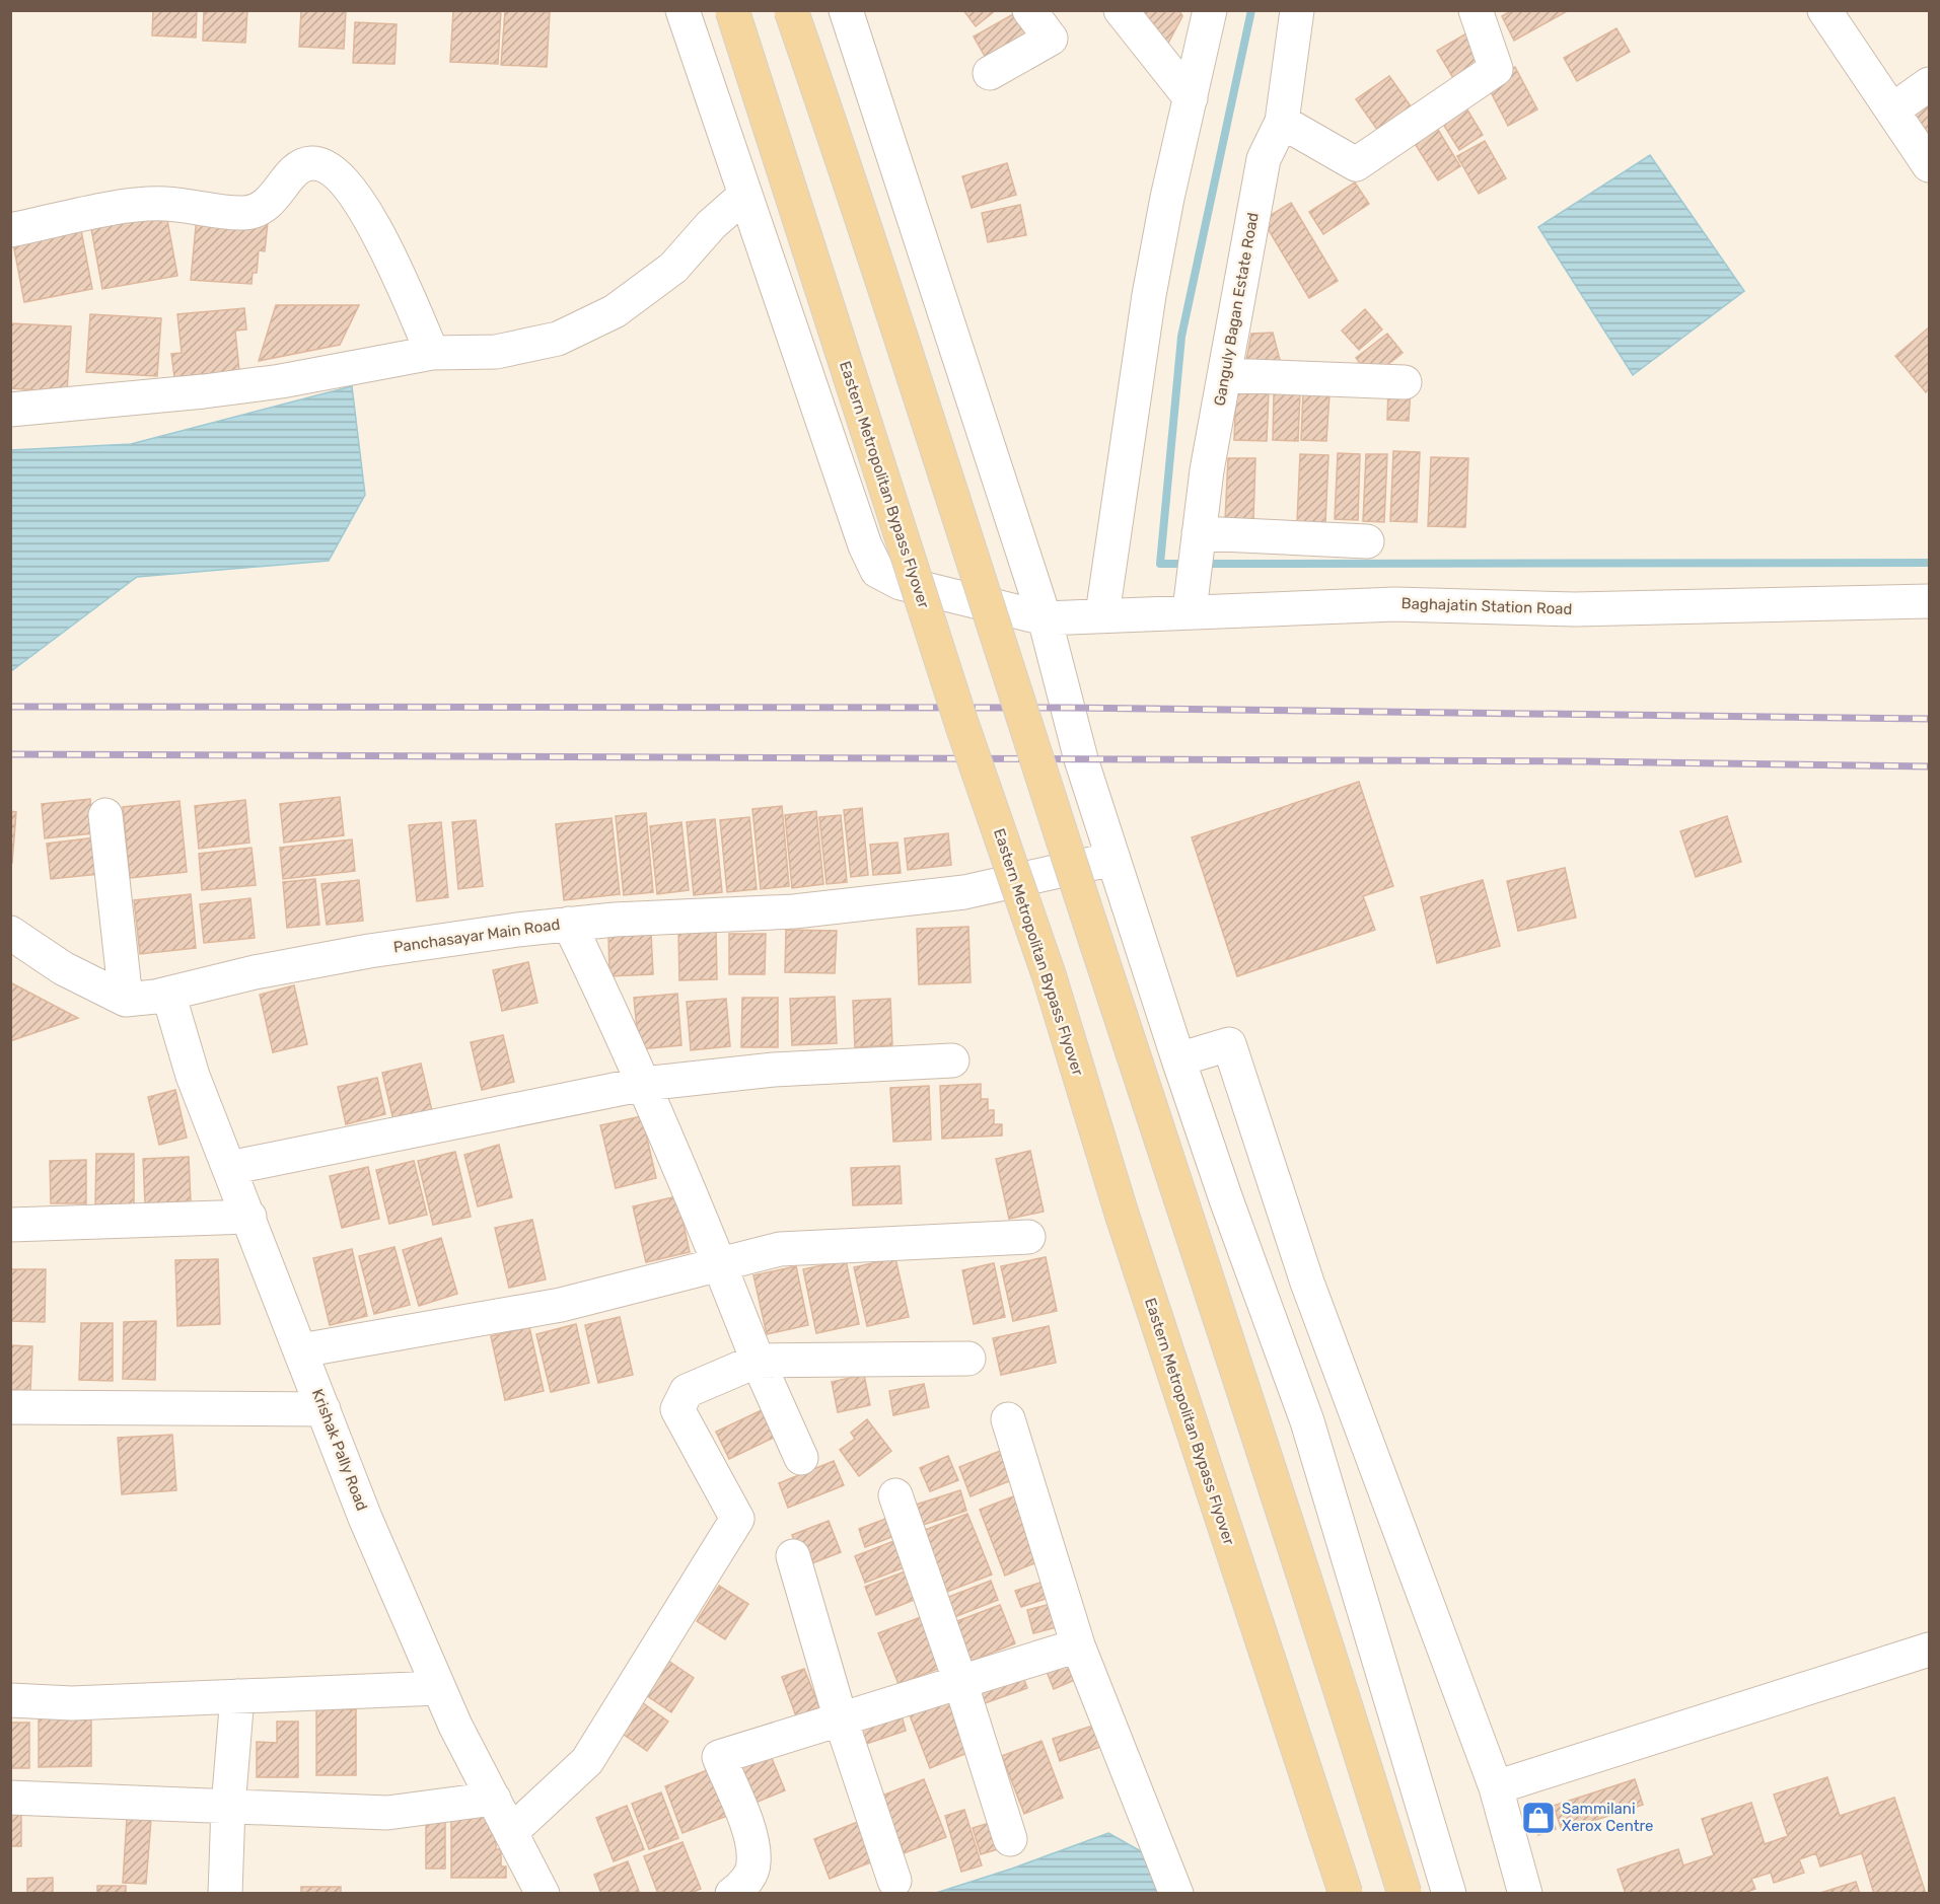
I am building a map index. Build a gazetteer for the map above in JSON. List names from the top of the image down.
{
  "streets": {
    "main road": ["Eastern Metropolitan Bypass Flyover"],
    "street": [
      "Ganguly Bagan Estate Road",
      "Baghajatin Station Road",
      "Panchasayar Main Road",
      "Krishak Pally Road"
    ]
  },
  "crossings": [
    ["Ganguly Bagan Estate Road", "Baghajatin Station Road"],
    ["Panchasayar Main Road", "Krishak Pally Road"]
  ],
  "places": {
    "shop": ["Sammilani Xerox Centre"]
  }
}
